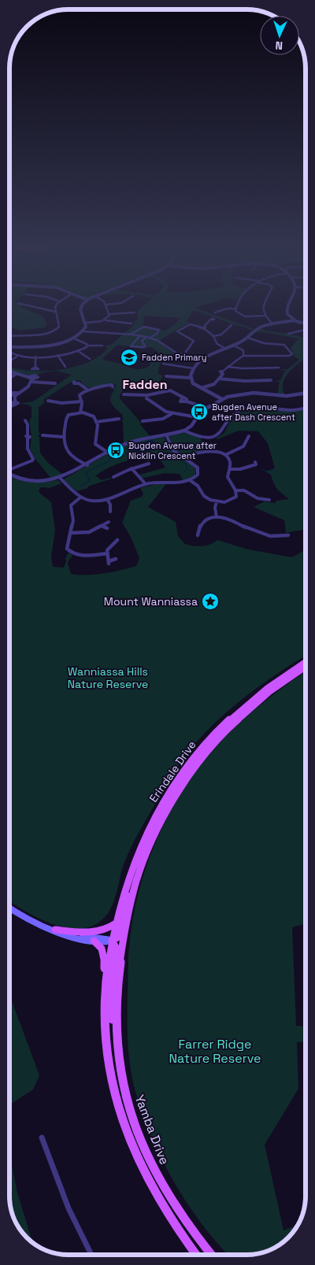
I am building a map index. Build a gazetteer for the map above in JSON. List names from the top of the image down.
{
  "streets": {
    "main road": ["Erindale Drive", "Yamba Drive"]
  },
  "crossings": [
    ["Erindale Drive", "Yamba Drive"]
  ],
  "districts": ["Fadden"],
  "parks": ["Wanniassa Hills Nature Reserve", "Farrer Ridge Nature Reserve"],
  "places": {
    "school or university": ["Fadden Primary"],
    "bus stop": ["Bugden Avenue after Dash Crescent", "Bugden Avenue after Nicklin Crescent"],
    "place": ["Mount Wanniassa"]
  },
  "north": "bottom"
}
